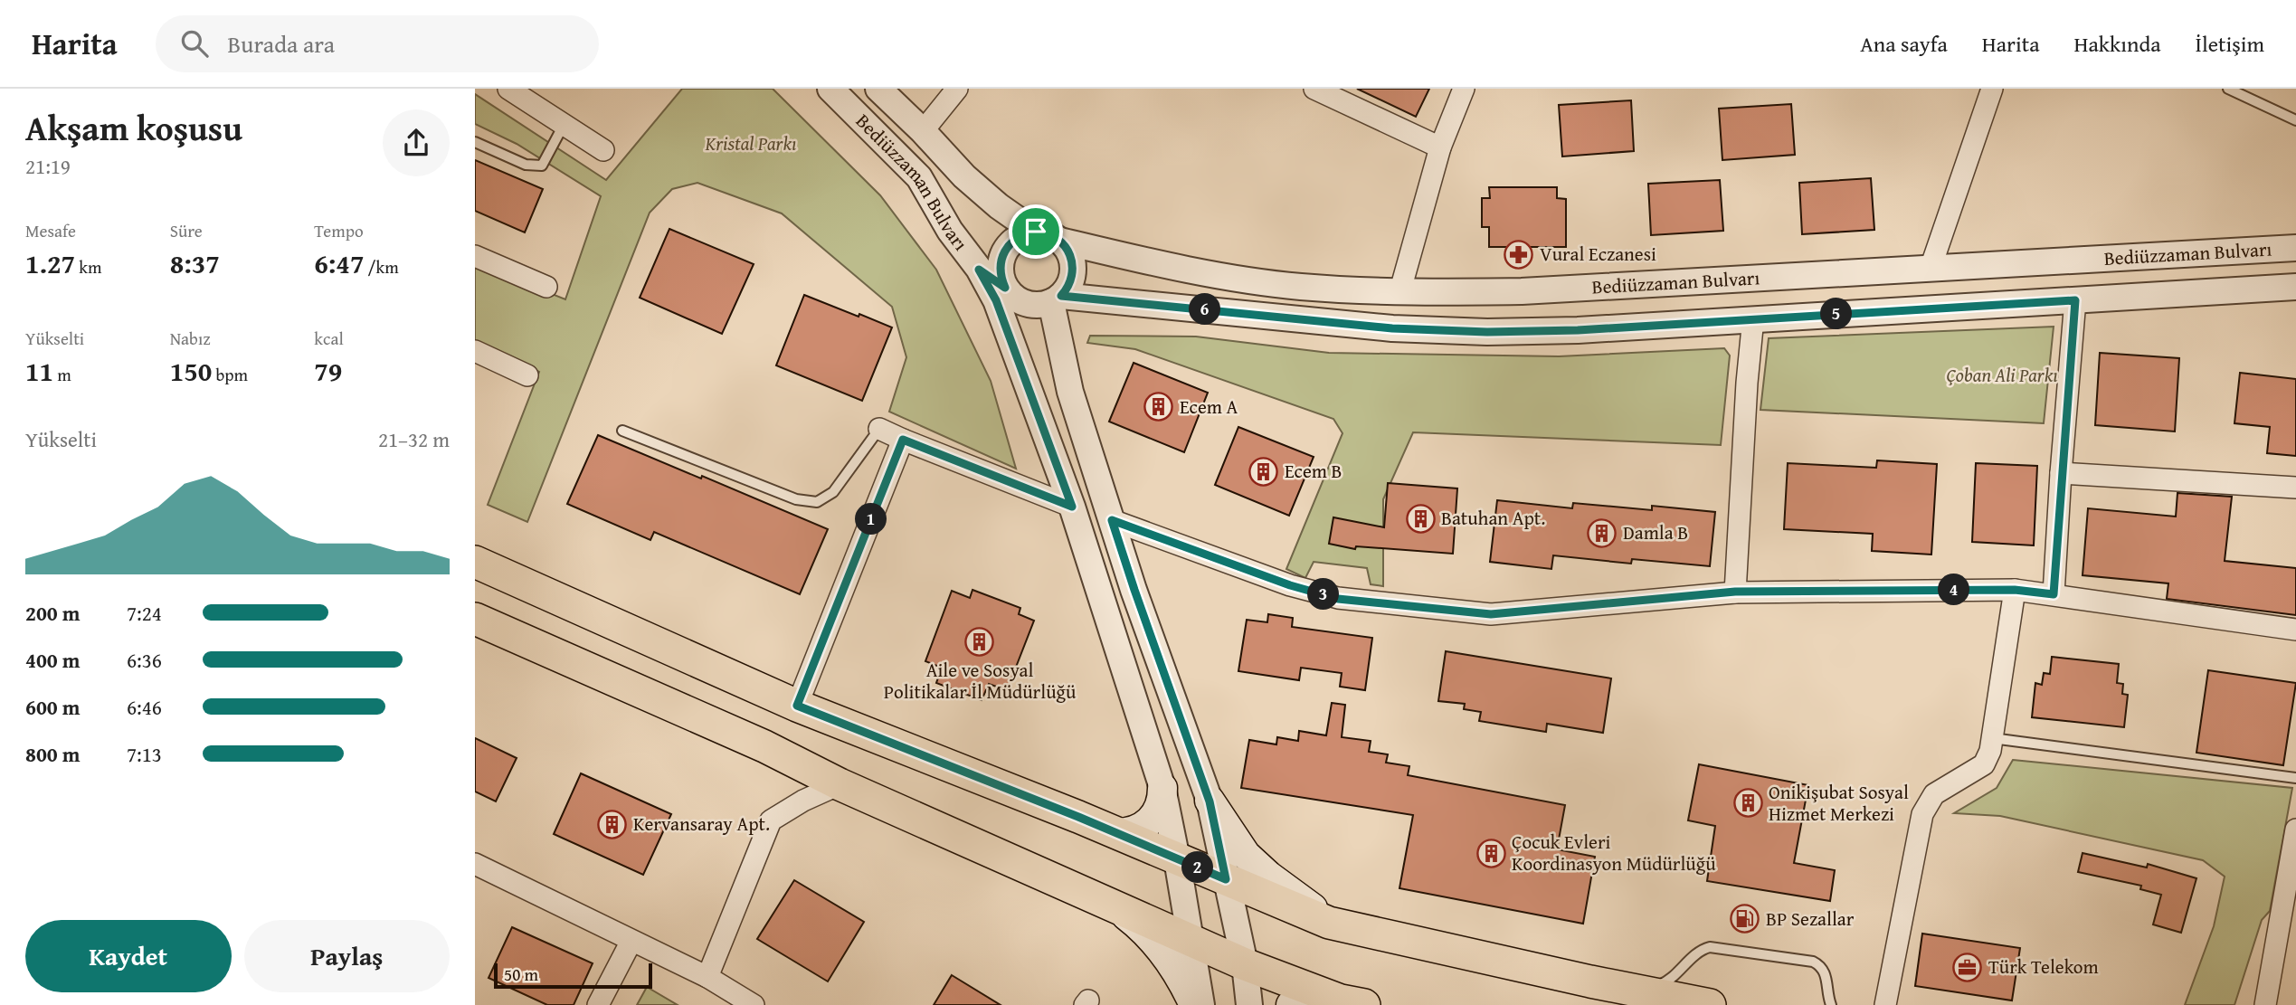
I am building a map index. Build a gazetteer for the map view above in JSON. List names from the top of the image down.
{
  "streets": {
    "street": ["Bediüzzaman Bulvarı"]
  },
  "parks": ["Kristal Parkı", "Çoban Ali Parkı"],
  "places": {
    "pharmacy": ["Vural Eczanesi"],
    "building": [
      "Ecem A",
      "Ecem B",
      "Batuhan Apt.",
      "Damla B",
      "Aile ve Sosyal Politikalar İl Müdürlüğü",
      "Onikişubat Sosyal Hizmet Merkezi",
      "Kervansaray Apt.",
      "Çocuk Evleri Koordinasyon Müdürlüğü"
    ],
    "fuel station": ["BP Sezallar"],
    "office": ["Türk Telekom"]
  },
  "scale_bar": "50 m",
  "page": {
    "header": "Harita",
    "search": "Burada ara",
    "nav": [
      "Ana sayfa",
      "Harita",
      "Hakkında",
      "İletişim"
    ],
    "heading": ["Akşam koşusu", "21:19"],
    "stats": [
      ["Mesafe", "1.27 km"],
      ["Süre", "8:37"],
      ["Tempo", "6:47 /km"],
      ["Yükselti", "11 m"],
      ["Nabız", "150 bpm"],
      ["kcal", "79"]
    ],
    "pins": [
      "6",
      "5",
      "1",
      "4",
      "3",
      "2"
    ],
    "chart": ["Yükselti", "21–32 m"],
    "list": [
      {
        "name": "200 m",
        "note": "7:24"
      },
      {
        "name": "400 m",
        "note": "6:36"
      },
      {
        "name": "600 m",
        "note": "6:46"
      },
      {
        "name": "800 m",
        "note": "7:13"
      }
    ],
    "buttons": ["Kaydet", "Paylaş"],
    "scale": "50 m"
  }
}
